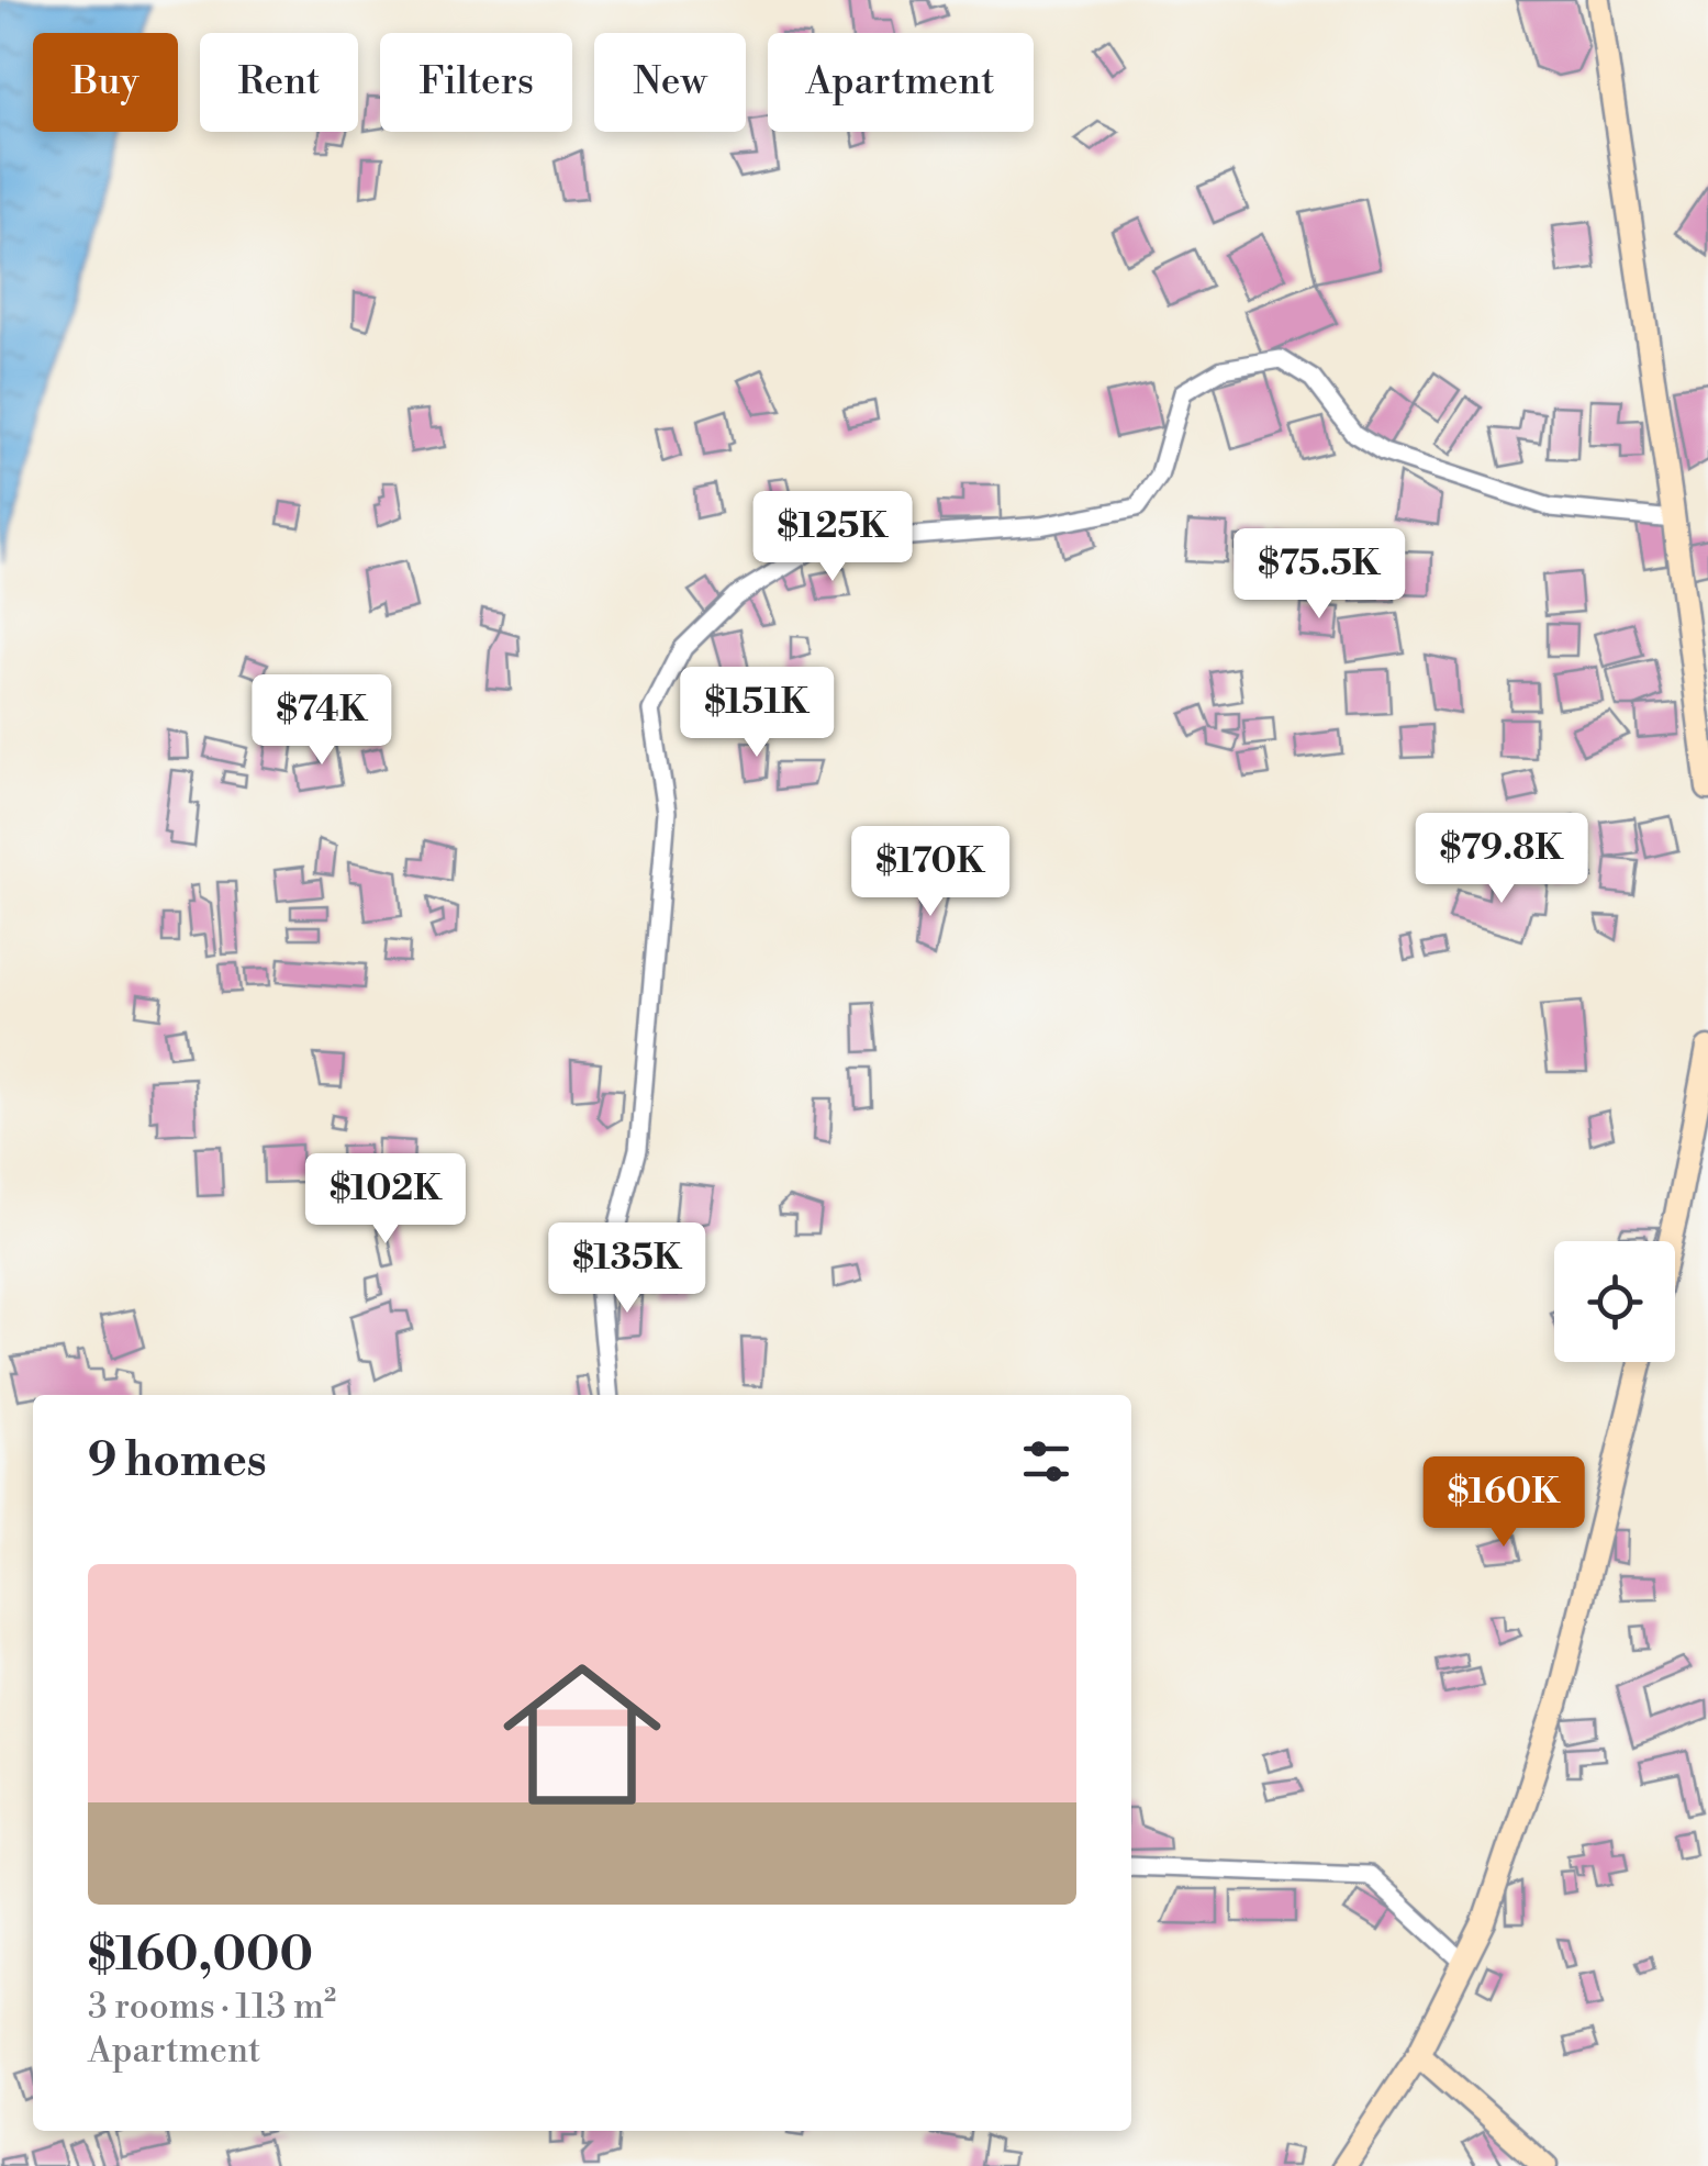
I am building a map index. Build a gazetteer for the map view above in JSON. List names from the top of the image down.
{
  "page": {
    "chip": [
      "Buy",
      "Rent",
      "Filters",
      "New",
      "Apartment"
    ],
    "price": [
      "$125K",
      "$75.5K",
      "$151K",
      "$74K",
      "$79.8K",
      "$170K",
      "$102K",
      "$135K",
      "$160K"
    ],
    "heading": "9 homes",
    "list": [
      {
        "name": "$160,000",
        "note": "3 rooms · 113 m² · Apartment"
      }
    ]
  }
}
